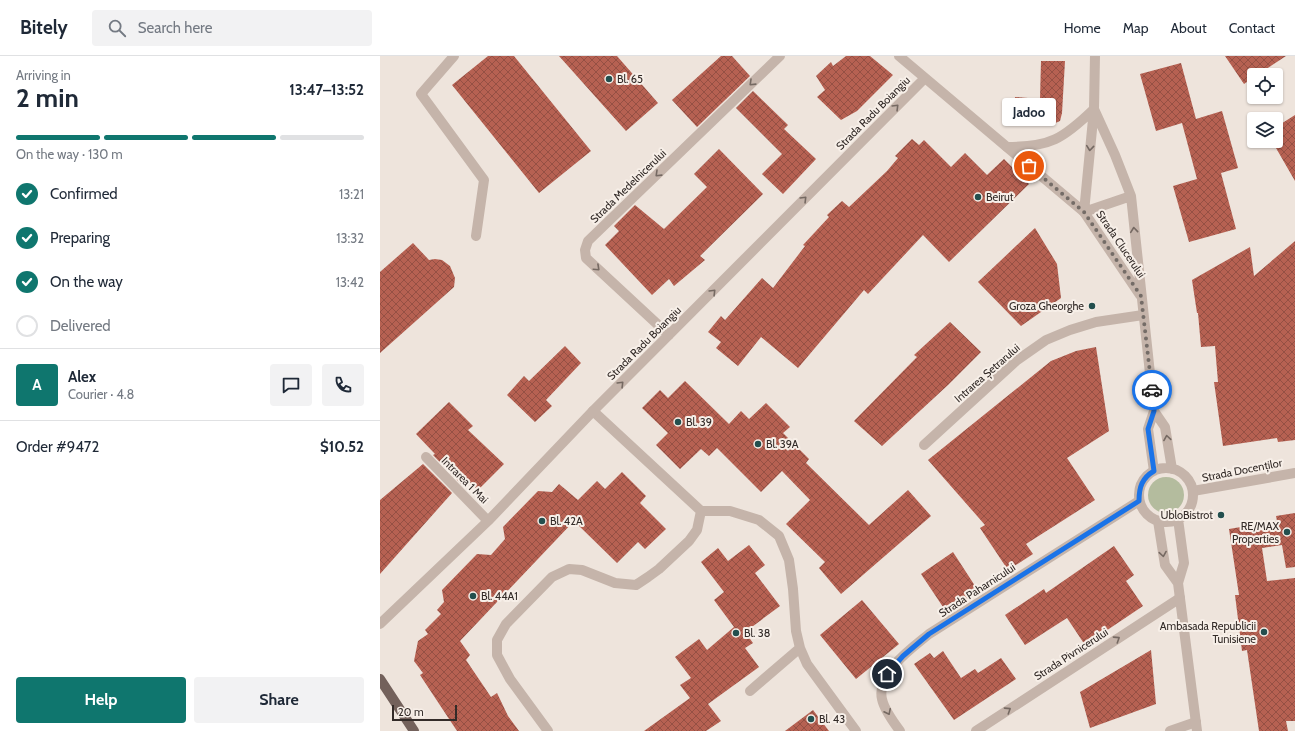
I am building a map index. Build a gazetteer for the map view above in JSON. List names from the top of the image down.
{
  "streets": {
    "street": [
      "Strada Radu Boiangiu",
      "Strada Medelnicerului",
      "Strada Clucerului",
      "Intrarea Șetrarului",
      "Strada Docenților",
      "Intrarea 1 Mai",
      "Strada Paharnicului",
      "Strada Pivnicerului"
    ]
  },
  "crossings": [
    ["Strada Radu Boiangiu", "Strada Medelnicerului"],
    ["Strada Radu Boiangiu", "Intrarea 1 Mai"],
    ["Strada Clucerului", "Intrarea Șetrarului"],
    ["Strada Clucerului", "Strada Docenților"],
    ["Strada Clucerului", "Strada Paharnicului"],
    ["Strada Docenților", "Strada Paharnicului"]
  ],
  "one_way": ["Strada Radu Boiangiu", "Strada Paharnicului", "Strada Pivnicerului"],
  "places": [
    "Bl. 65",
    "Jadoo",
    "Beirut",
    "Groza Gheorghe",
    "Bl. 39",
    "Bl. 39A",
    "UbloBistrot",
    "Bl. 42A",
    "RE/MAX Properties",
    "Bl. 44A1",
    "Ambasada Republicii Tunisiene",
    "Bl. 38",
    "Bl. 43"
  ],
  "scale_bar": "20 m",
  "page": {
    "header": "Bitely",
    "search": "Search here",
    "nav": [
      "Home",
      "Map",
      "About",
      "Contact"
    ],
    "heading": ["2 min", "Arriving in", "13:47–13:52"],
    "panel": [
      "Alex",
      "Courier · 4.8",
      "Order #9472",
      "$10.52"
    ],
    "bubble": "Jadoo",
    "bar": "On the way · 130 m",
    "list": [
      ["Confirmed", "13:21"],
      ["Preparing", "13:32"],
      ["On the way", "13:42"],
      "Delivered"
    ],
    "round": "A",
    "buttons": ["Help", "Share"],
    "scale": "20 m"
  }
}
